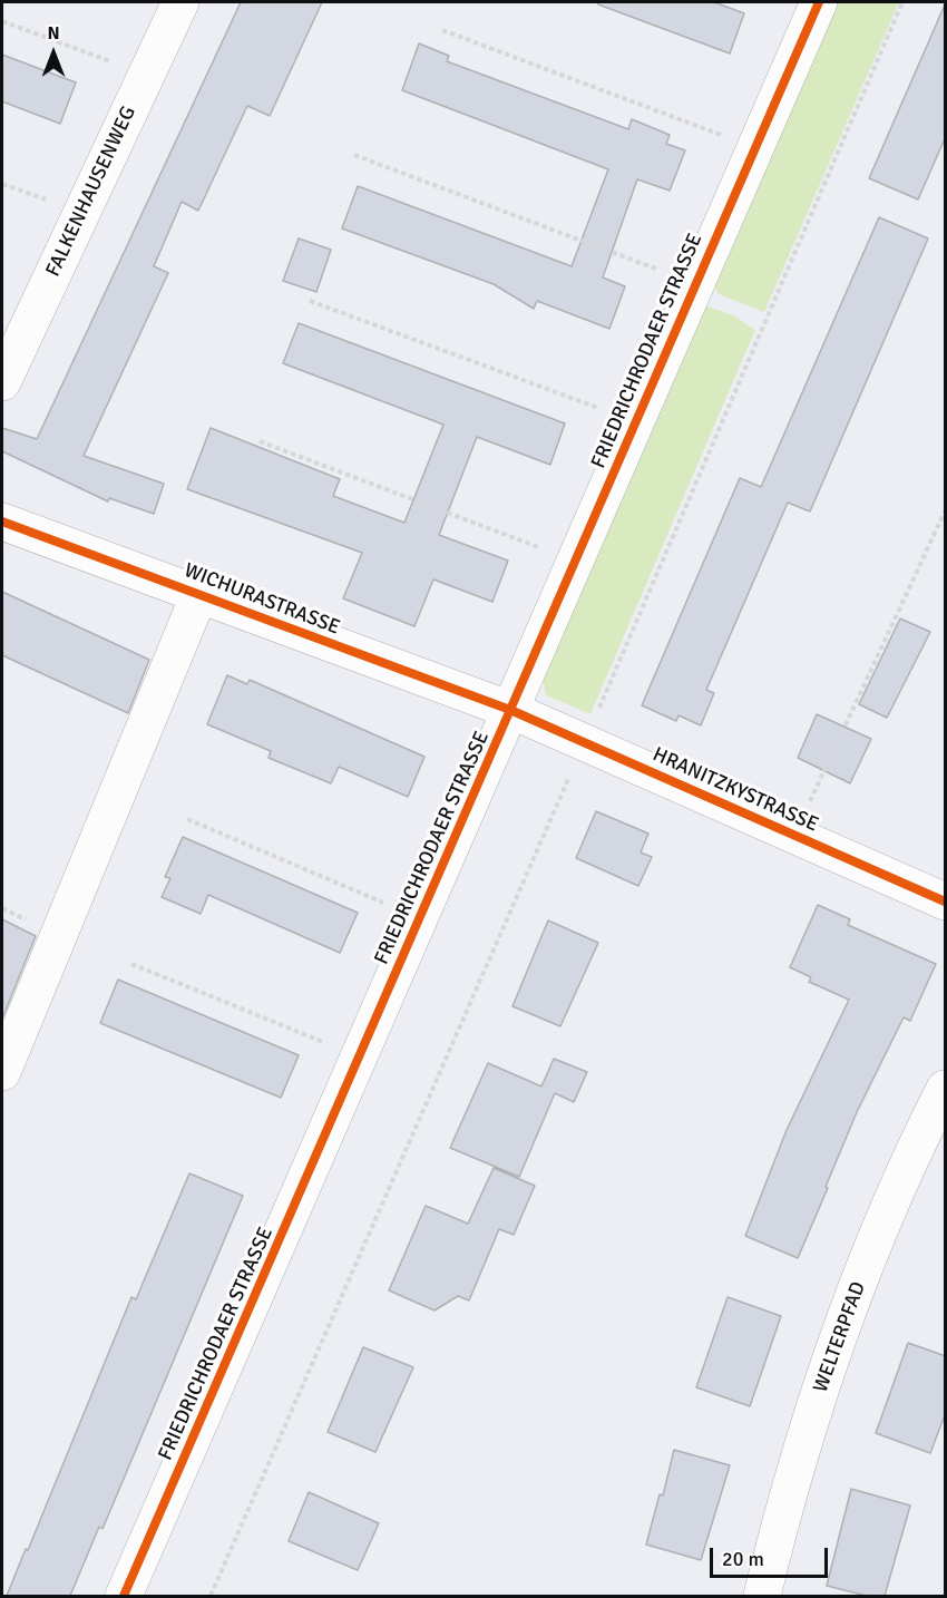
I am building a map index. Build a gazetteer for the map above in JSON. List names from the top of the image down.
{
  "streets": {
    "street": [
      "FALKENHAUSENWEG",
      "FRIEDRICHRODAER STRASSE",
      "WICHURASTRASSE",
      "HRANITZKYSTRASSE",
      "WELTERPFAD"
    ]
  },
  "crossings": [
    ["FRIEDRICHRODAER STRASSE", "WICHURASTRASSE"],
    ["FRIEDRICHRODAER STRASSE", "HRANITZKYSTRASSE"],
    ["WICHURASTRASSE", "HRANITZKYSTRASSE"]
  ],
  "scale_bar": "20 m",
  "north": "top"
}
